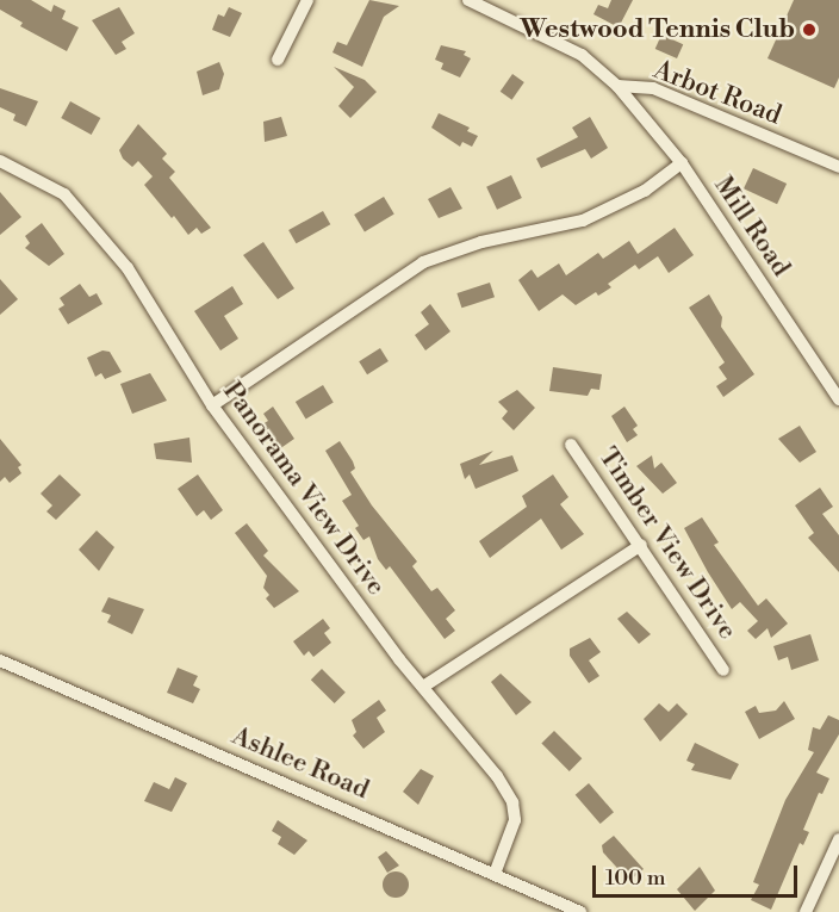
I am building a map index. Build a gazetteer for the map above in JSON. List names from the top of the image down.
{
  "streets": {
    "street": [
      "Arbot Road",
      "Mill Road",
      "Panorama View Drive",
      "Timber View Drive",
      "Ashlee Road"
    ]
  },
  "crossings": [
    ["Arbot Road", "Mill Road"],
    ["Panorama View Drive", "Ashlee Road"]
  ],
  "places": ["Westwood Tennis Club"],
  "scale_bar": "100 m"
}
